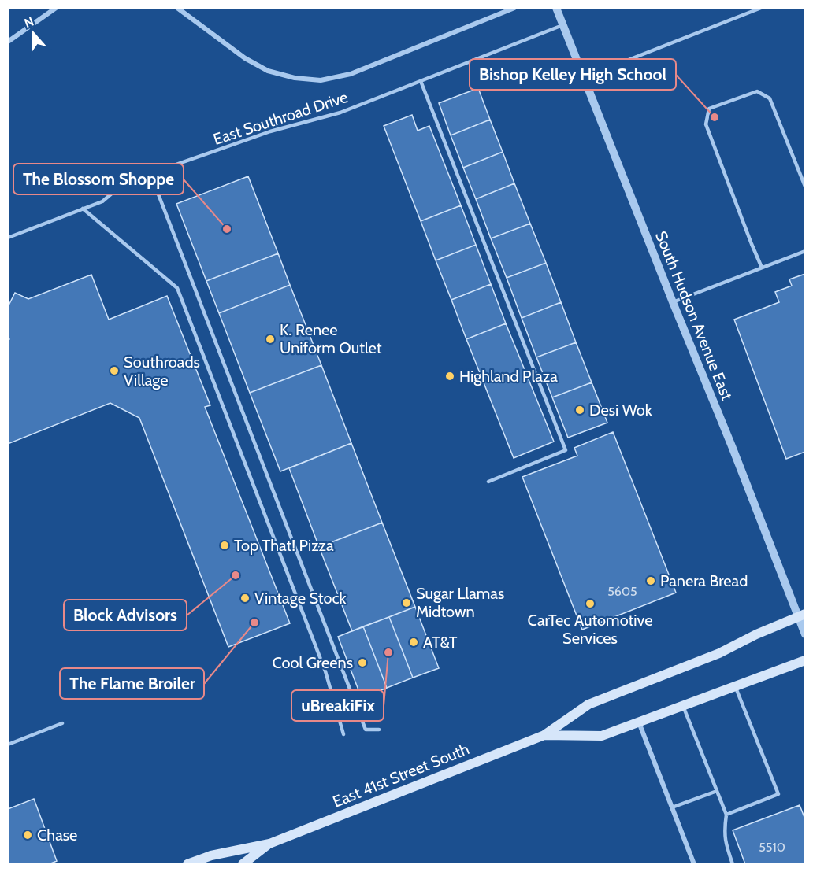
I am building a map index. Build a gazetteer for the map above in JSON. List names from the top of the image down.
{
  "streets": {
    "main road": ["East 41st Street South"],
    "street": ["South Hudson Avenue East"],
    "lane": ["East Southroad Drive"]
  },
  "crossings": [
    ["East Southroad Drive", "South Hudson Avenue East"],
    ["South Hudson Avenue East", "East 41st Street South"]
  ],
  "places": [
    "Bishop Kelley High School",
    "The Blossom Shoppe",
    "K. Renee Uniform Outlet",
    "Southroads Village",
    "Highland Plaza",
    "Desi Wok",
    "Top That! Pizza",
    "Block Advisors",
    "Panera Bread",
    "Vintage Stock",
    "Sugar Llamas Midtown",
    "CarTec Automotive Services",
    "The Flame Broiler",
    "AT&T",
    "uBreakiFix",
    "Cool Greens",
    "Chase"
  ],
  "house_numbers": ["5605", "5510"],
  "north": "top"
}
